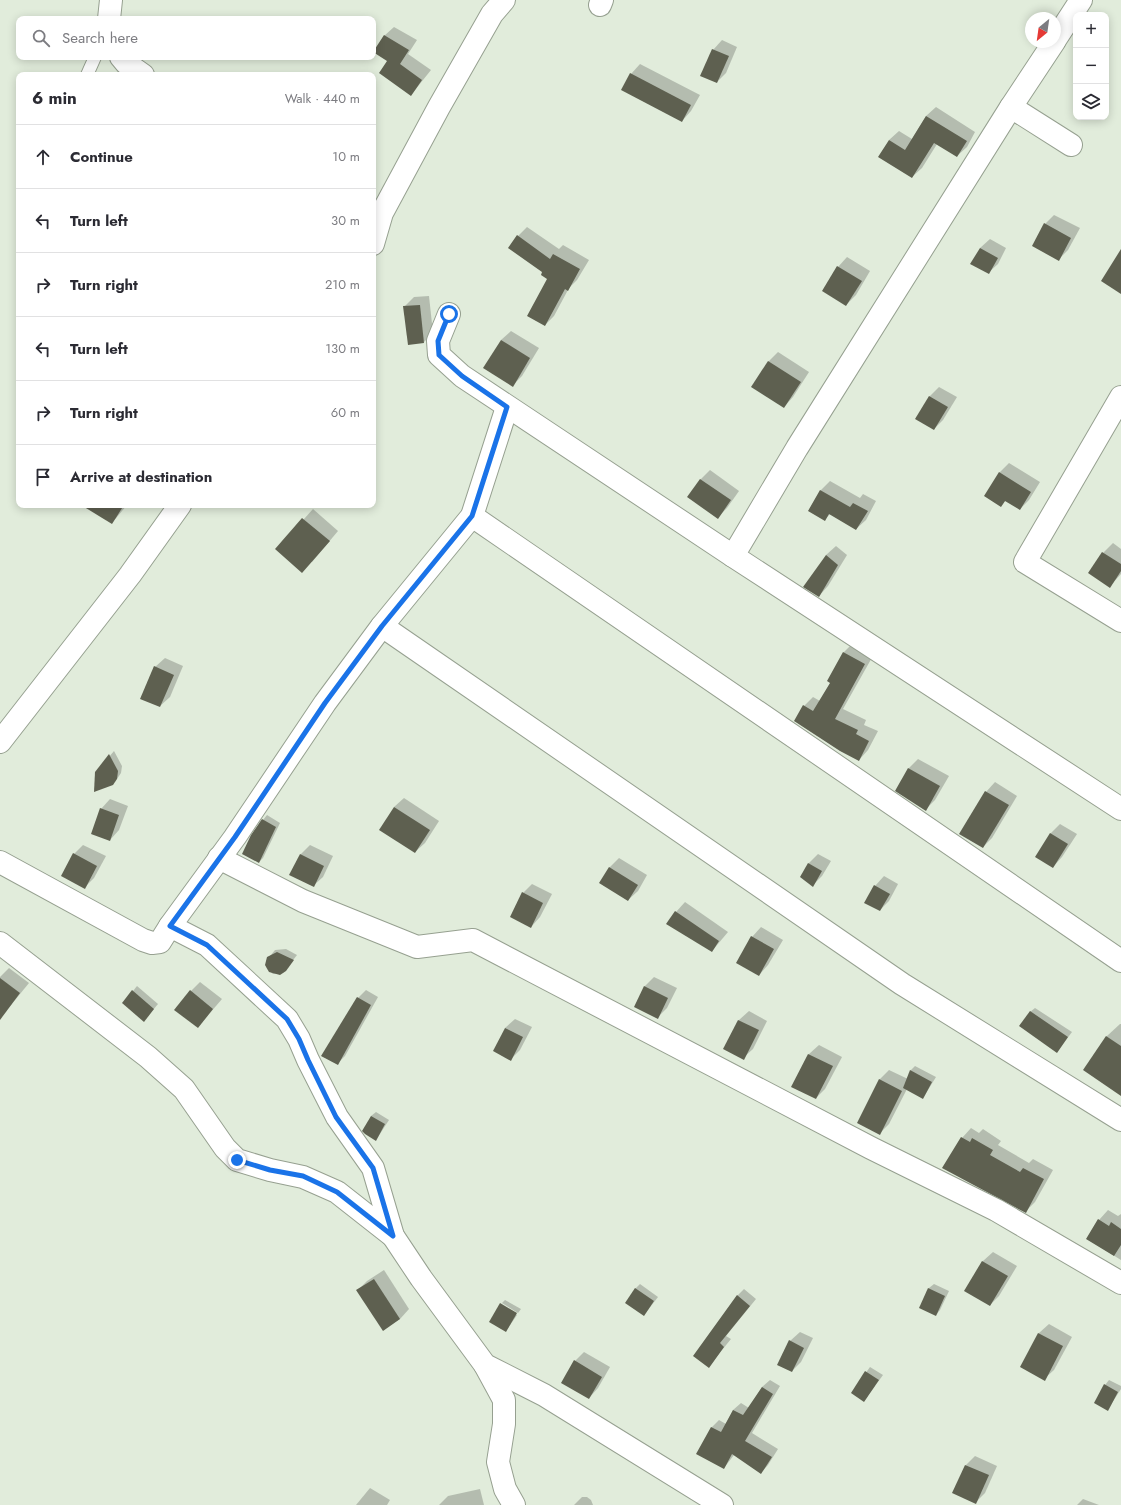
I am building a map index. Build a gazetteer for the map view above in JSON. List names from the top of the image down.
{
  "north": "bottom left",
  "page": {
    "map_buttons": ["+", "−"],
    "search": "Search here",
    "heading": ["6 min", "Walk · 440 m"],
    "list": [
      ["Continue", "10 m"],
      ["Turn left", "30 m"],
      ["Turn right", "210 m"],
      ["Turn left", "130 m"],
      ["Turn right", "60 m"],
      "Arrive at destination"
    ]
  }
}
